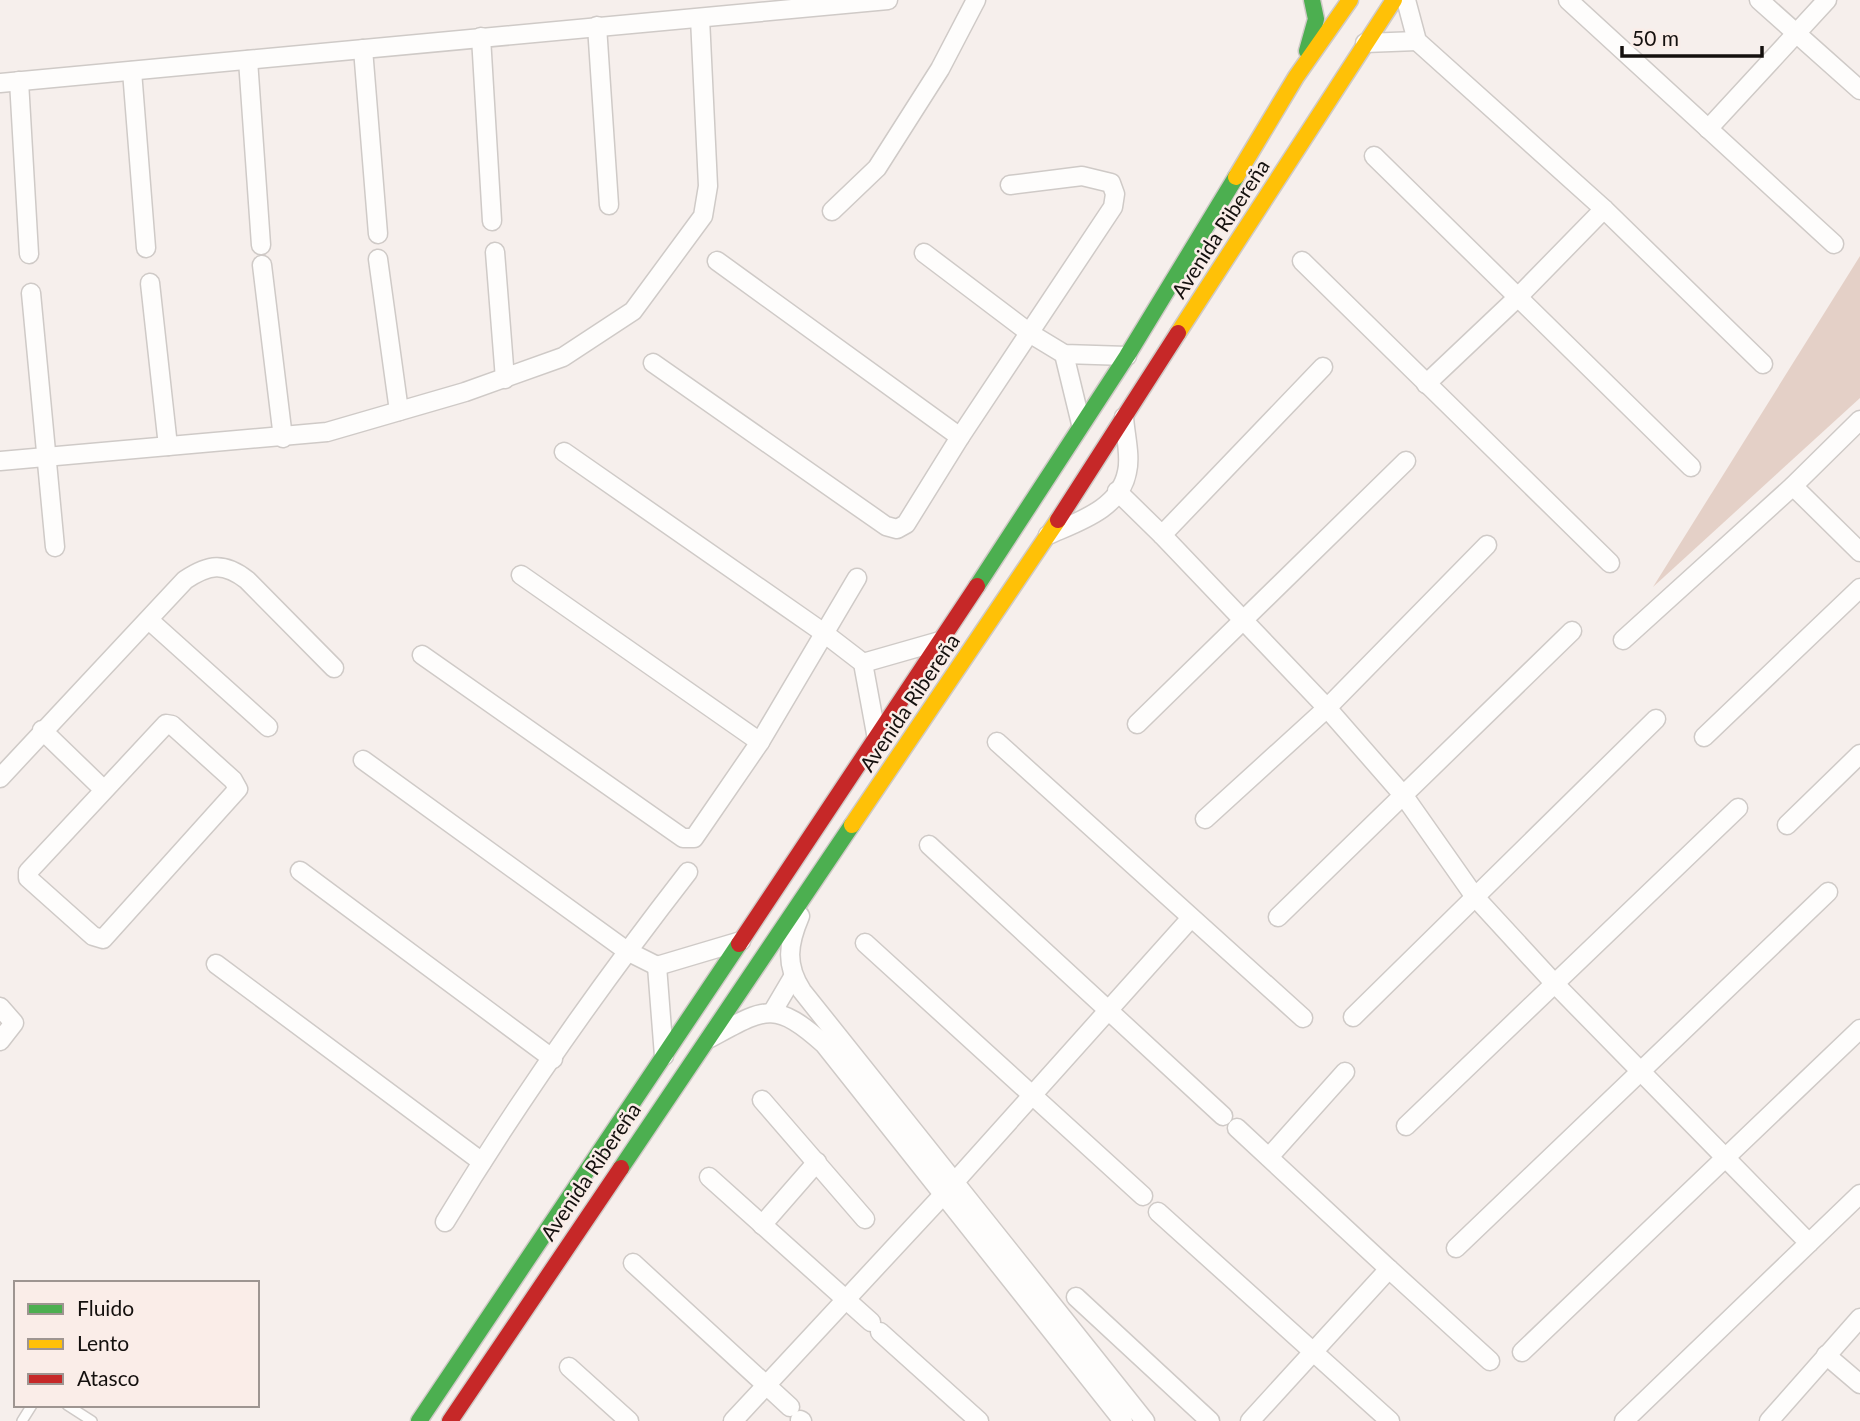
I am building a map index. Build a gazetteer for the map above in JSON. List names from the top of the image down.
{
  "streets": {
    "street": ["Avenida Ribereña"]
  },
  "legend": ["Fluido", "Lento", "Atasco"],
  "scale_bar": "50 m"
}
